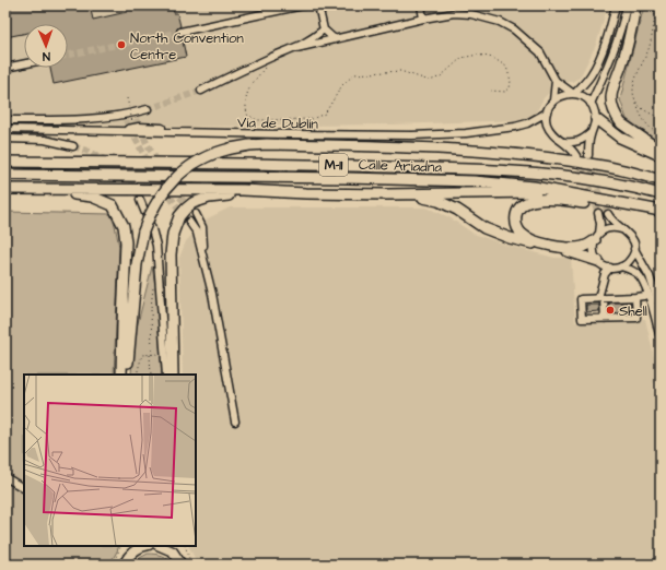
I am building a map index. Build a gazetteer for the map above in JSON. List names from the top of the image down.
{
  "streets": {
    "highway": ["M-11", "Calle Ariadna"],
    "street": ["Vía de Dublín"]
  },
  "places": ["North Convention Centre", "Shell"],
  "north": "bottom"
}
